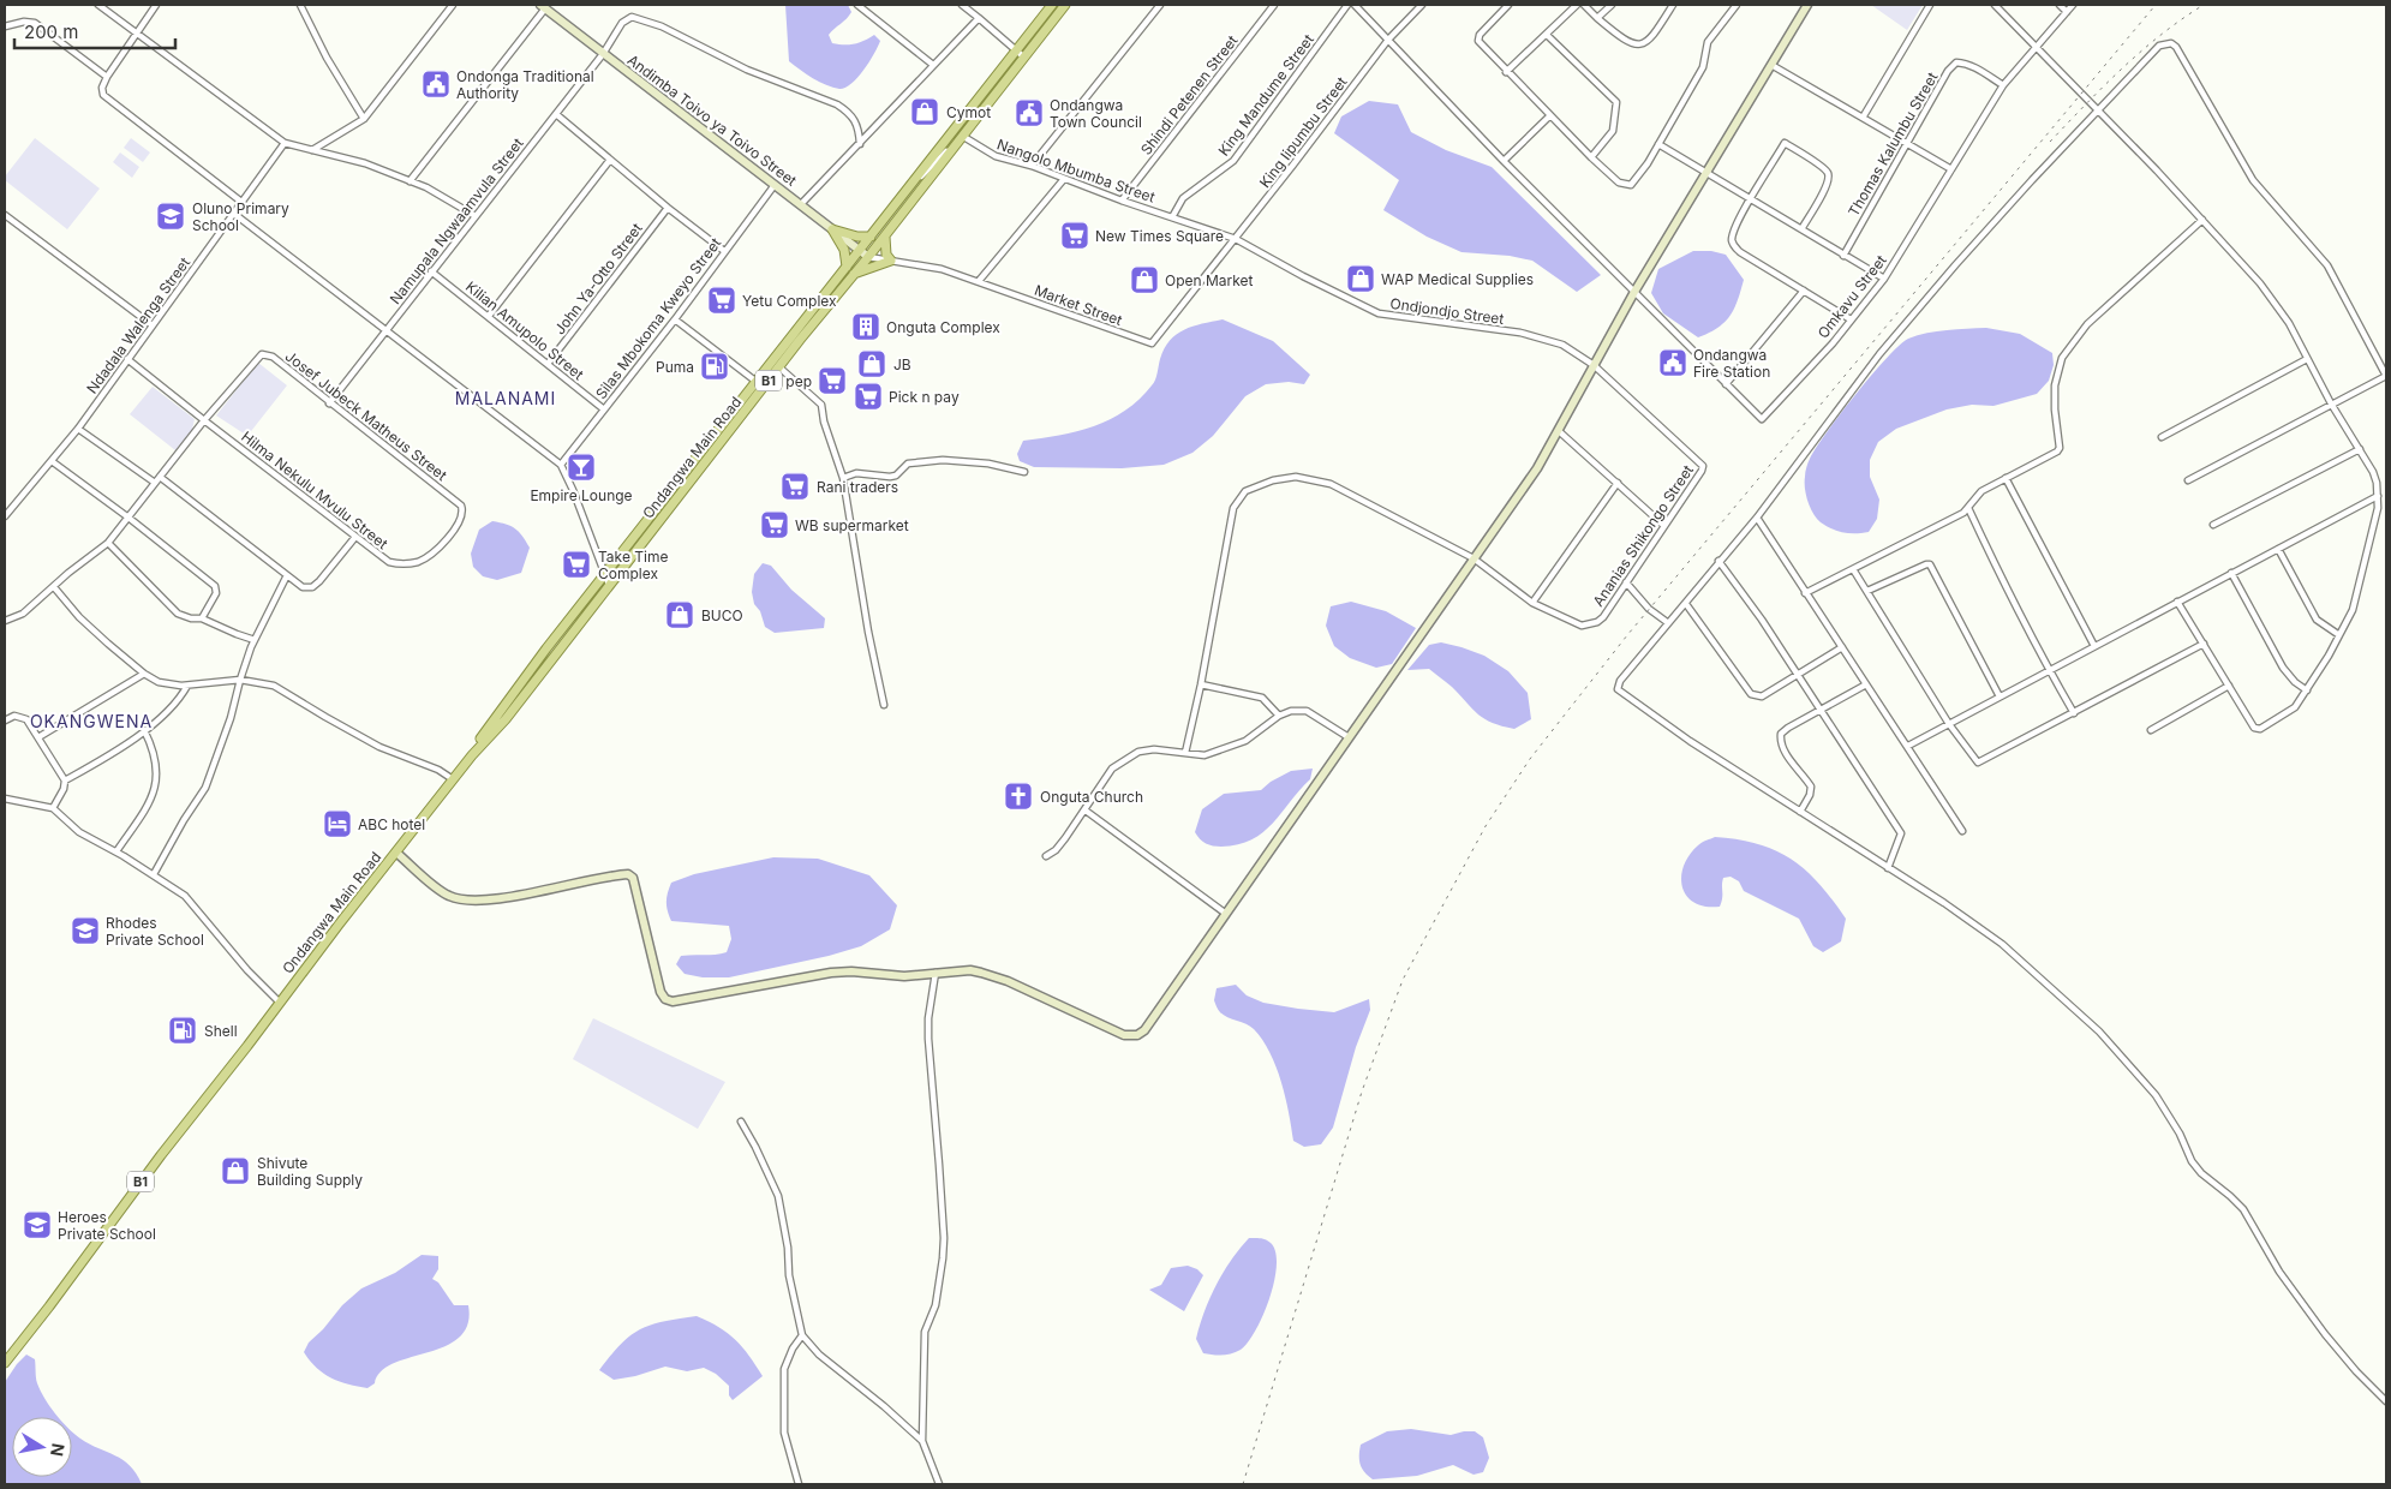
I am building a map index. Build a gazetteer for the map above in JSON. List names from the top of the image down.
{
  "streets": {
    "main road": ["B1", "Ondangwa Main Road"],
    "street": [
      "Shindi Petenen Street",
      "King Mandume Street",
      "Andimba Toivo ya Toivo Street",
      "King Iipumbu Street",
      "Thomas Kalumbu Street",
      "Nangolo Mbumba Street",
      "Namupala Ngwaamvula Street",
      "John Ya-Otto Street",
      "Omkavu Street",
      "Market Street",
      "Ondjondjo Street",
      "Silas Mbokoma Kweyo Street",
      "Ndadala Walenga Street",
      "Kilian Amupolo Street",
      "Josef Jubeck Matheus Street",
      "Hilma Nekulu Mvulu Street",
      "Ananias Shikongo Street"
    ]
  },
  "crossings": [
    ["Shindi Petenen Street", "Nangolo Mbumba Street"],
    ["King Mandume Street", "Nangolo Mbumba Street"],
    ["Andimba Toivo ya Toivo Street", "Namupala Ngwaamvula Street"],
    ["Andimba Toivo ya Toivo Street", "Market Street"],
    ["Andimba Toivo ya Toivo Street", "Silas Mbokoma Kweyo Street"],
    ["Andimba Toivo ya Toivo Street", "Ondangwa Main Road"],
    ["King Iipumbu Street", "Nangolo Mbumba Street"],
    ["King Iipumbu Street", "Omkavu Street"],
    ["King Iipumbu Street", "Market Street"],
    ["King Iipumbu Street", "Ondjondjo Street"],
    ["Thomas Kalumbu Street", "Omkavu Street"],
    ["Nangolo Mbumba Street", "Market Street"],
    ["Nangolo Mbumba Street", "Ondjondjo Street"],
    ["Nangolo Mbumba Street", "Ondangwa Main Road"],
    ["Namupala Ngwaamvula Street", "Kilian Amupolo Street"],
    ["Namupala Ngwaamvula Street", "Josef Jubeck Matheus Street"],
    ["John Ya-Otto Street", "Kilian Amupolo Street"],
    ["Market Street", "Ondjondjo Street"],
    ["Market Street", "Ondangwa Main Road"],
    ["Ondjondjo Street", "Ananias Shikongo Street"],
    ["Silas Mbokoma Kweyo Street", "Kilian Amupolo Street"],
    ["Ndadala Walenga Street", "Hilma Nekulu Mvulu Street"],
    ["B1", "Ondangwa Main Road"],
    ["Josef Jubeck Matheus Street", "Hilma Nekulu Mvulu Street"]
  ],
  "districts": ["MALANAMI", "OKANGWENA"],
  "places": {
    "public building": ["Ondonga Traditional Authority", "Ondangwa Town Council", "Ondangwa Fire Station"],
    "shop": [
      "Cymot",
      "WAP Medical Supplies",
      "Open Market",
      "JB",
      "BUCO",
      "Shivute Building Supply"
    ],
    "school or university": ["Oluno Primary School", "Rhodes Private School", "Heroes Private School"],
    "supermarket": [
      "New Times Square",
      "Yetu Complex",
      "pep",
      "Pick n pay",
      "Rani traders",
      "WB supermarket",
      "Take Time Complex"
    ],
    "building": ["Onguta Complex"],
    "fuel station": ["Puma", "Shell"],
    "bar": ["Empire Lounge"],
    "church": ["Onguta Church"],
    "hotel": ["ABC hotel"]
  },
  "scale_bar": "200 m",
  "north": "right"
}
